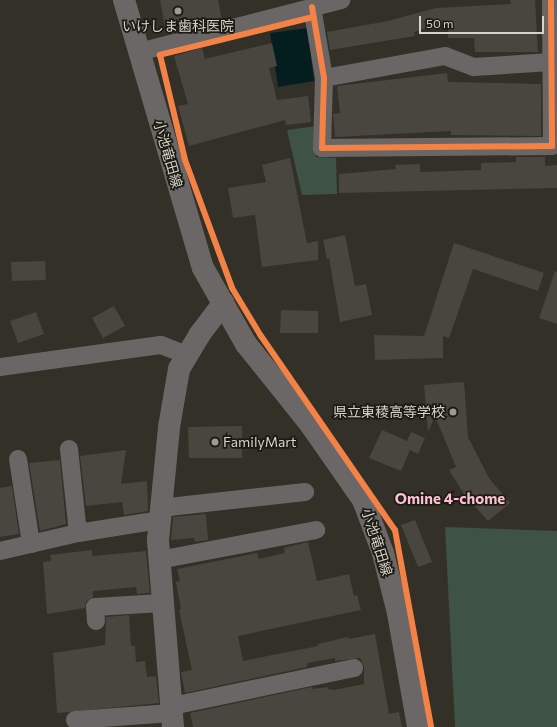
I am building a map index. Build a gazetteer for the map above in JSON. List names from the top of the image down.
{
  "streets": {
    "main road": ["小池竜田線"]
  },
  "districts": ["Omine 4-chome"],
  "places": ["いけしま歯科医院", "県立東稜高等学校", "FamilyMart"],
  "scale_bar": "50 m"
}
